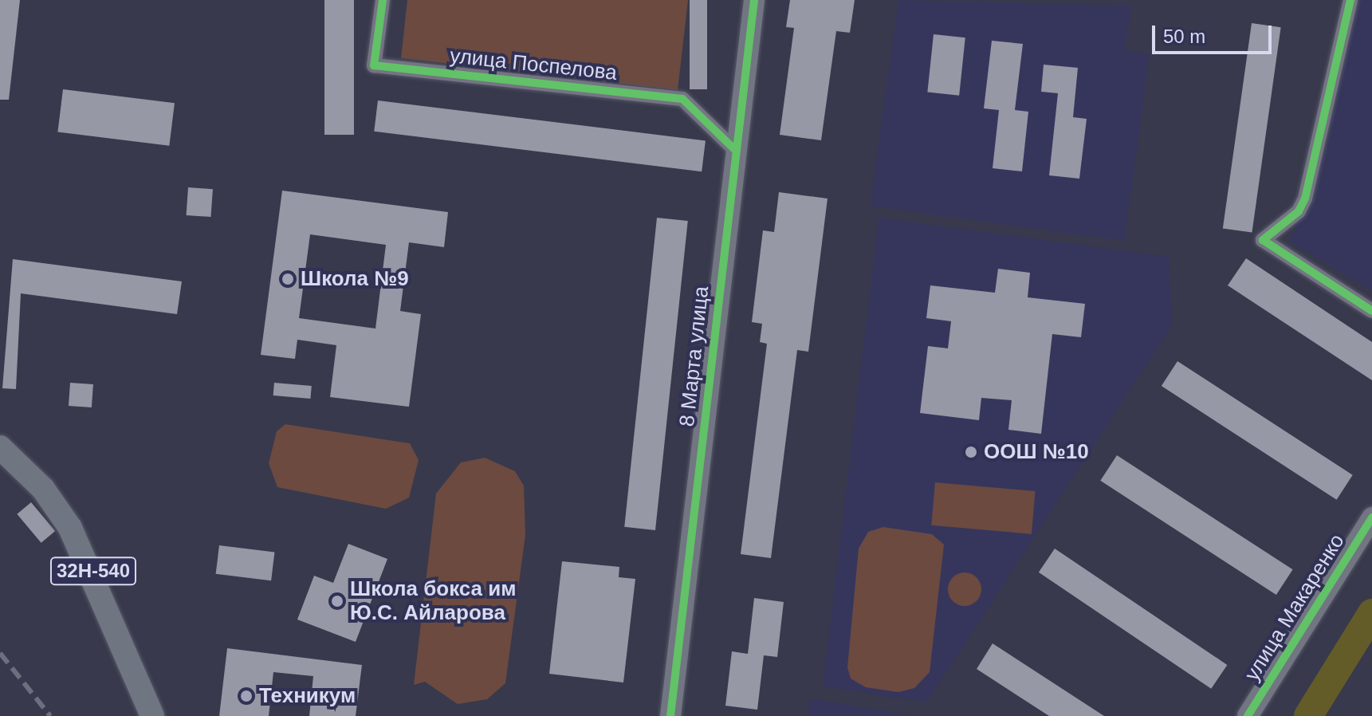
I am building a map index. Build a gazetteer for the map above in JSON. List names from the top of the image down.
{
  "streets": {
    "main road": ["32Н-540"],
    "street": ["улица Поспелова", "8 Марта улица", "улица Макаренко"]
  },
  "crossings": [
    ["улица Поспелова", "8 Марта улица"]
  ],
  "places": [
    "Школа №9",
    "ООШ №10",
    "Школа бокса им Ю.С. Айларова",
    "Техникум"
  ],
  "scale_bar": "50 m"
}
